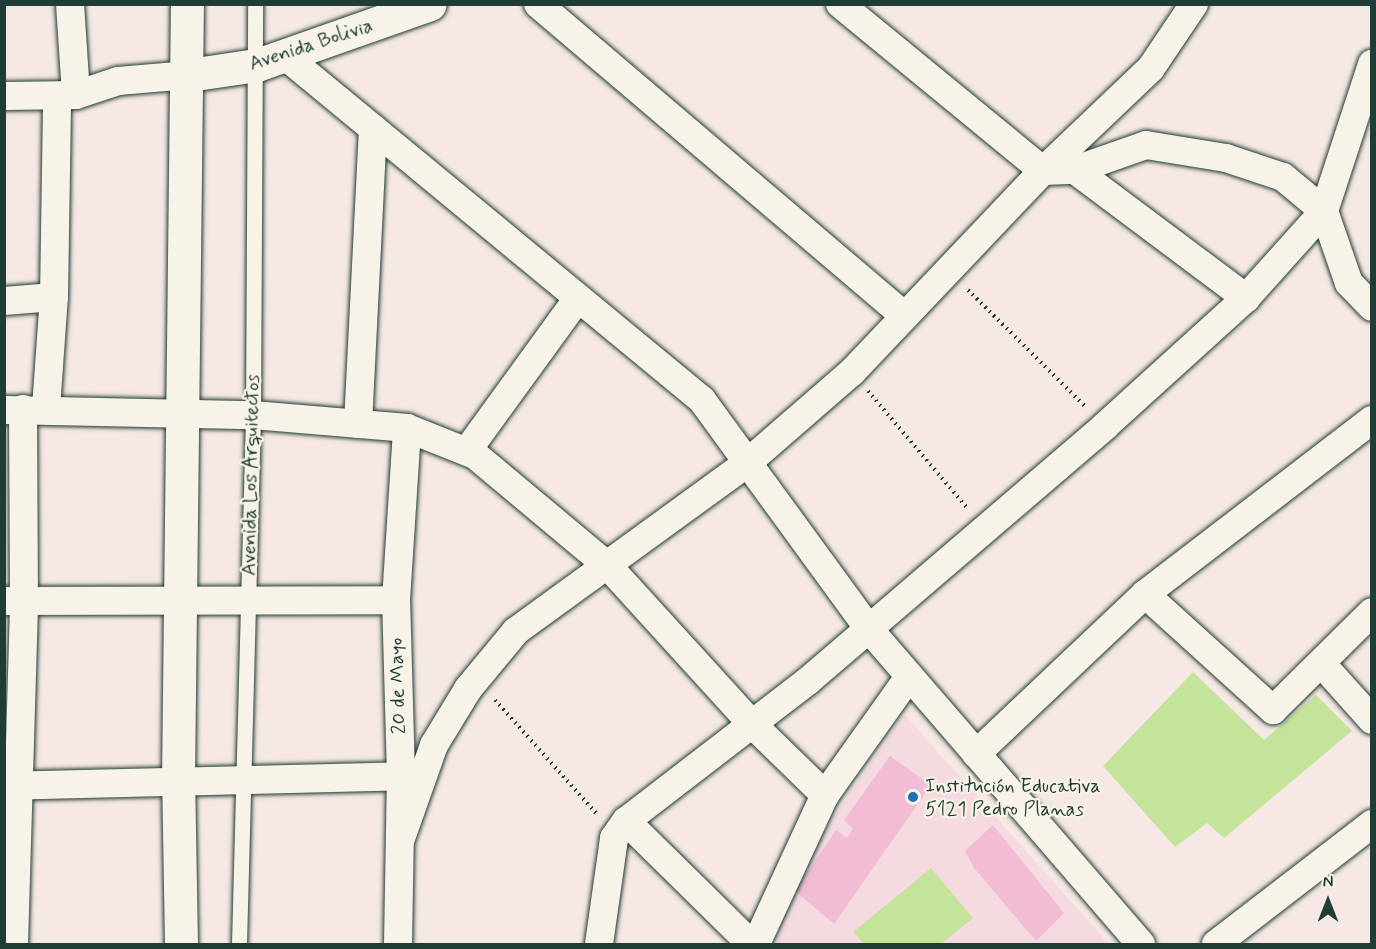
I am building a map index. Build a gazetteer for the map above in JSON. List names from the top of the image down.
{
  "streets": {
    "main road": ["Avenida Bolivia"],
    "street": ["20 de Mayo"],
    "lane": ["Avenida Los Arquitectos"]
  },
  "crossings": [
    ["Avenida Bolivia", "Avenida Los Arquitectos"]
  ],
  "places": ["Institución Educativa 5121 Pedro Planas"],
  "north": "top"
}
